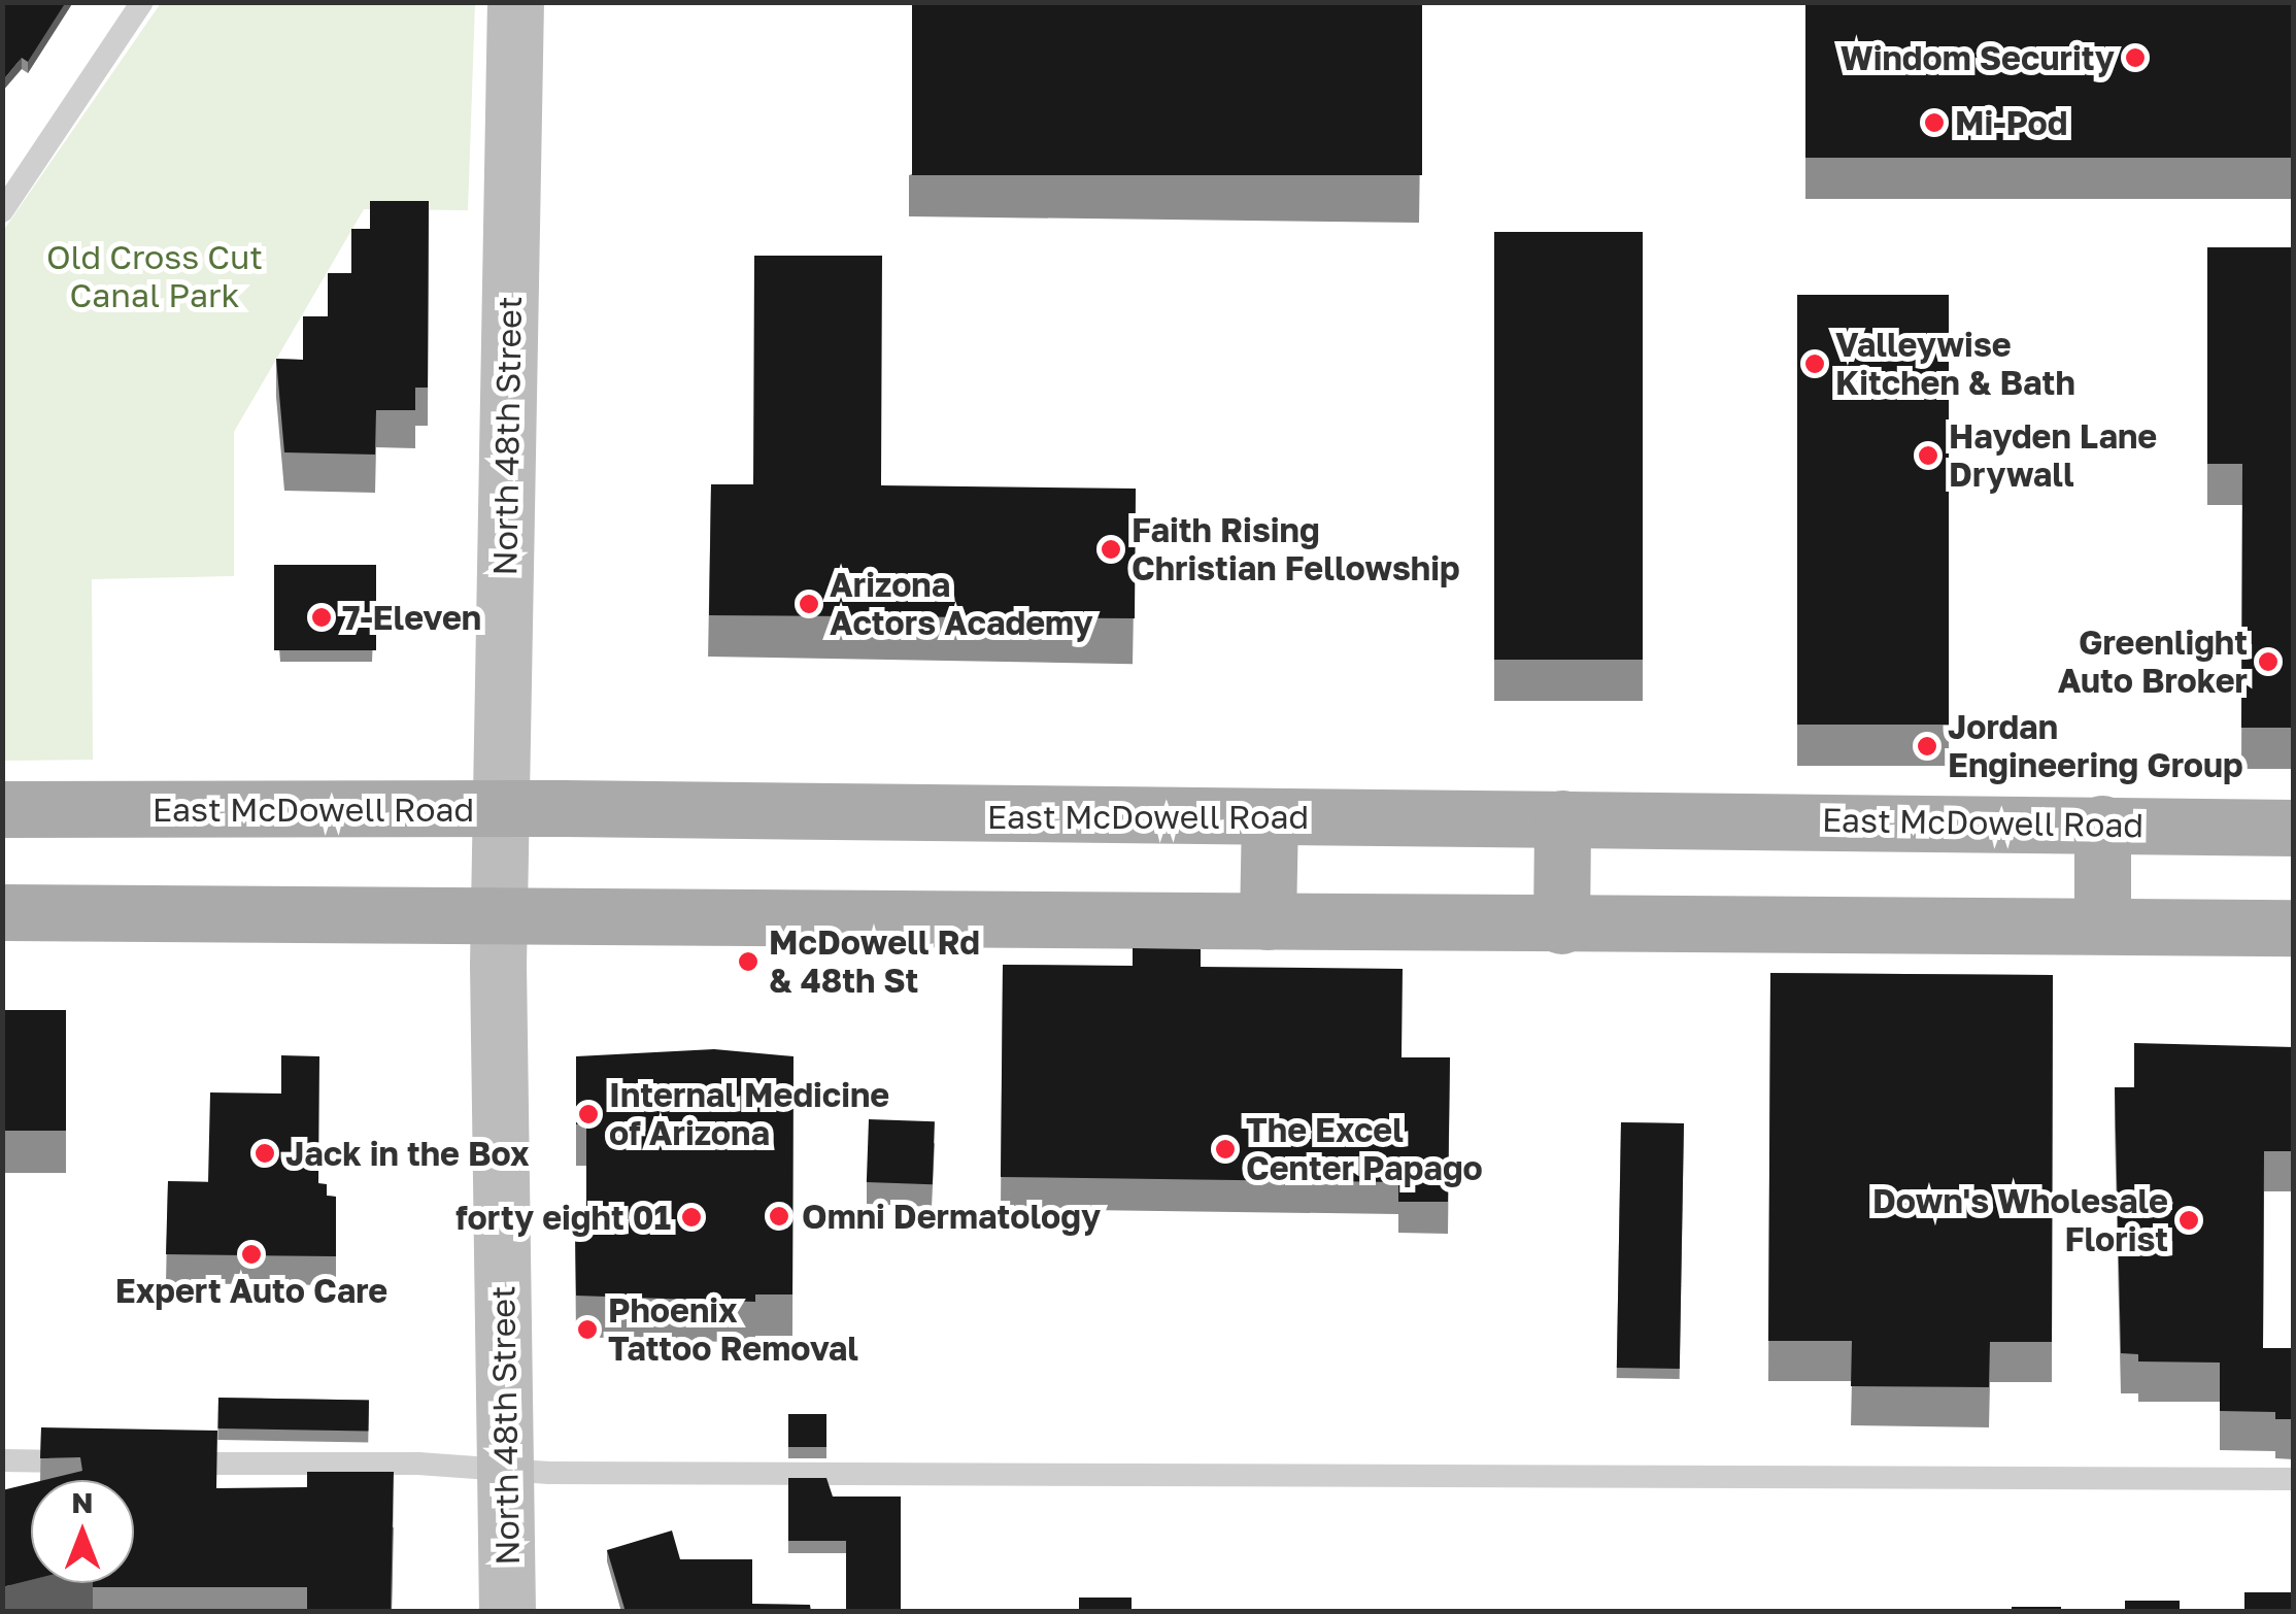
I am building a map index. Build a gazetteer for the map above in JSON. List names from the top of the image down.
{
  "streets": {
    "main road": ["East McDowell Road"],
    "street": ["North 48th Street"]
  },
  "crossings": [
    ["North 48th Street", "East McDowell Road"]
  ],
  "parks": ["Old Cross Cut Canal Park"],
  "places": [
    "Windom Security",
    "Mi-Pod",
    "Valleywise Kitchen & Bath",
    "Hayden Lane Drywall",
    "Faith Rising Christian Fellowship",
    "Arizona Actors Academy",
    "7-Eleven",
    "Greenlight Auto Broker",
    "Jordan Engineering Group",
    "McDowell Rd & 48th St",
    "Internal Medicine of Arizona",
    "The Excel Center Papago",
    "Jack in the Box",
    "Omni Dermatology",
    "forty eight 01",
    "Down's Wholesale Florist",
    "Expert Auto Care",
    "Phoenix Tattoo Removal"
  ],
  "north": "top"
}
